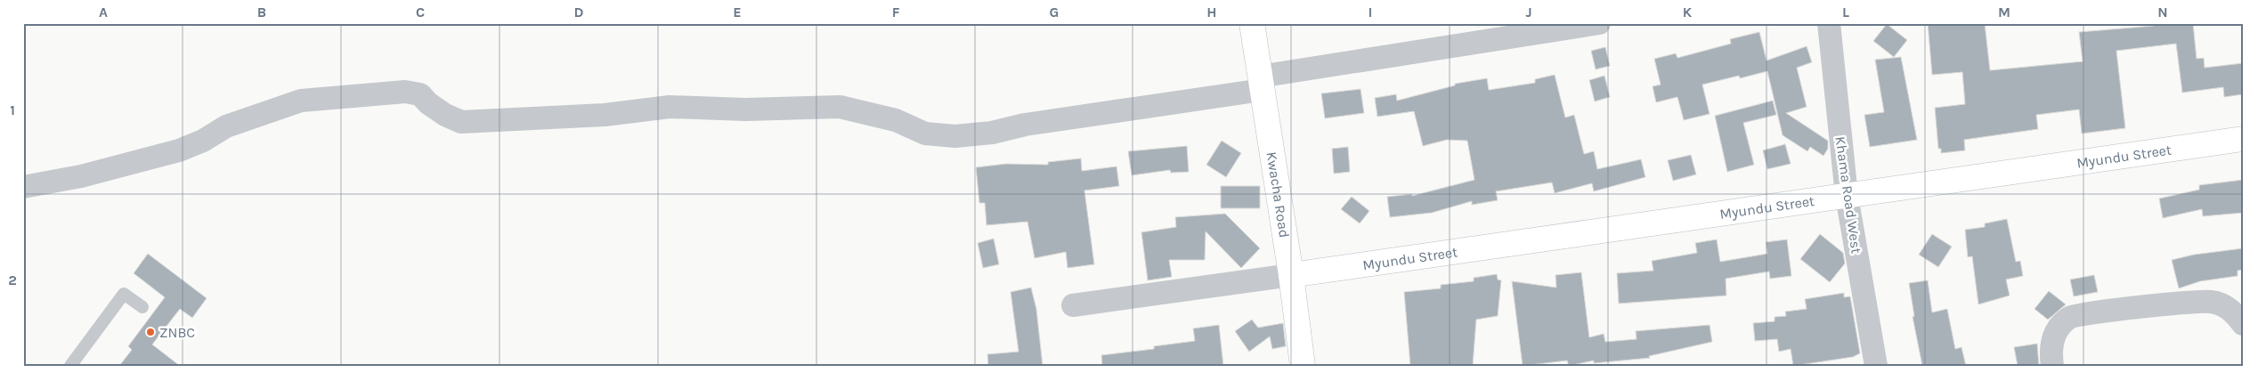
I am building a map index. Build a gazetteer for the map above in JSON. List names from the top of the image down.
{
  "streets": {
    "street": ["Myundu Street", "Kwacha Road", "Khama Road West"]
  },
  "crossings": [
    ["Myundu Street", "Kwacha Road"],
    ["Myundu Street", "Khama Road West"]
  ],
  "places": ["ZNBC"],
  "grid": {
    "columns": [
      "A",
      "B",
      "C",
      "D",
      "E",
      "F",
      "G",
      "H",
      "I",
      "J",
      "K",
      "L",
      "M",
      "N"
    ],
    "rows": ["1", "2"]
  }
}
